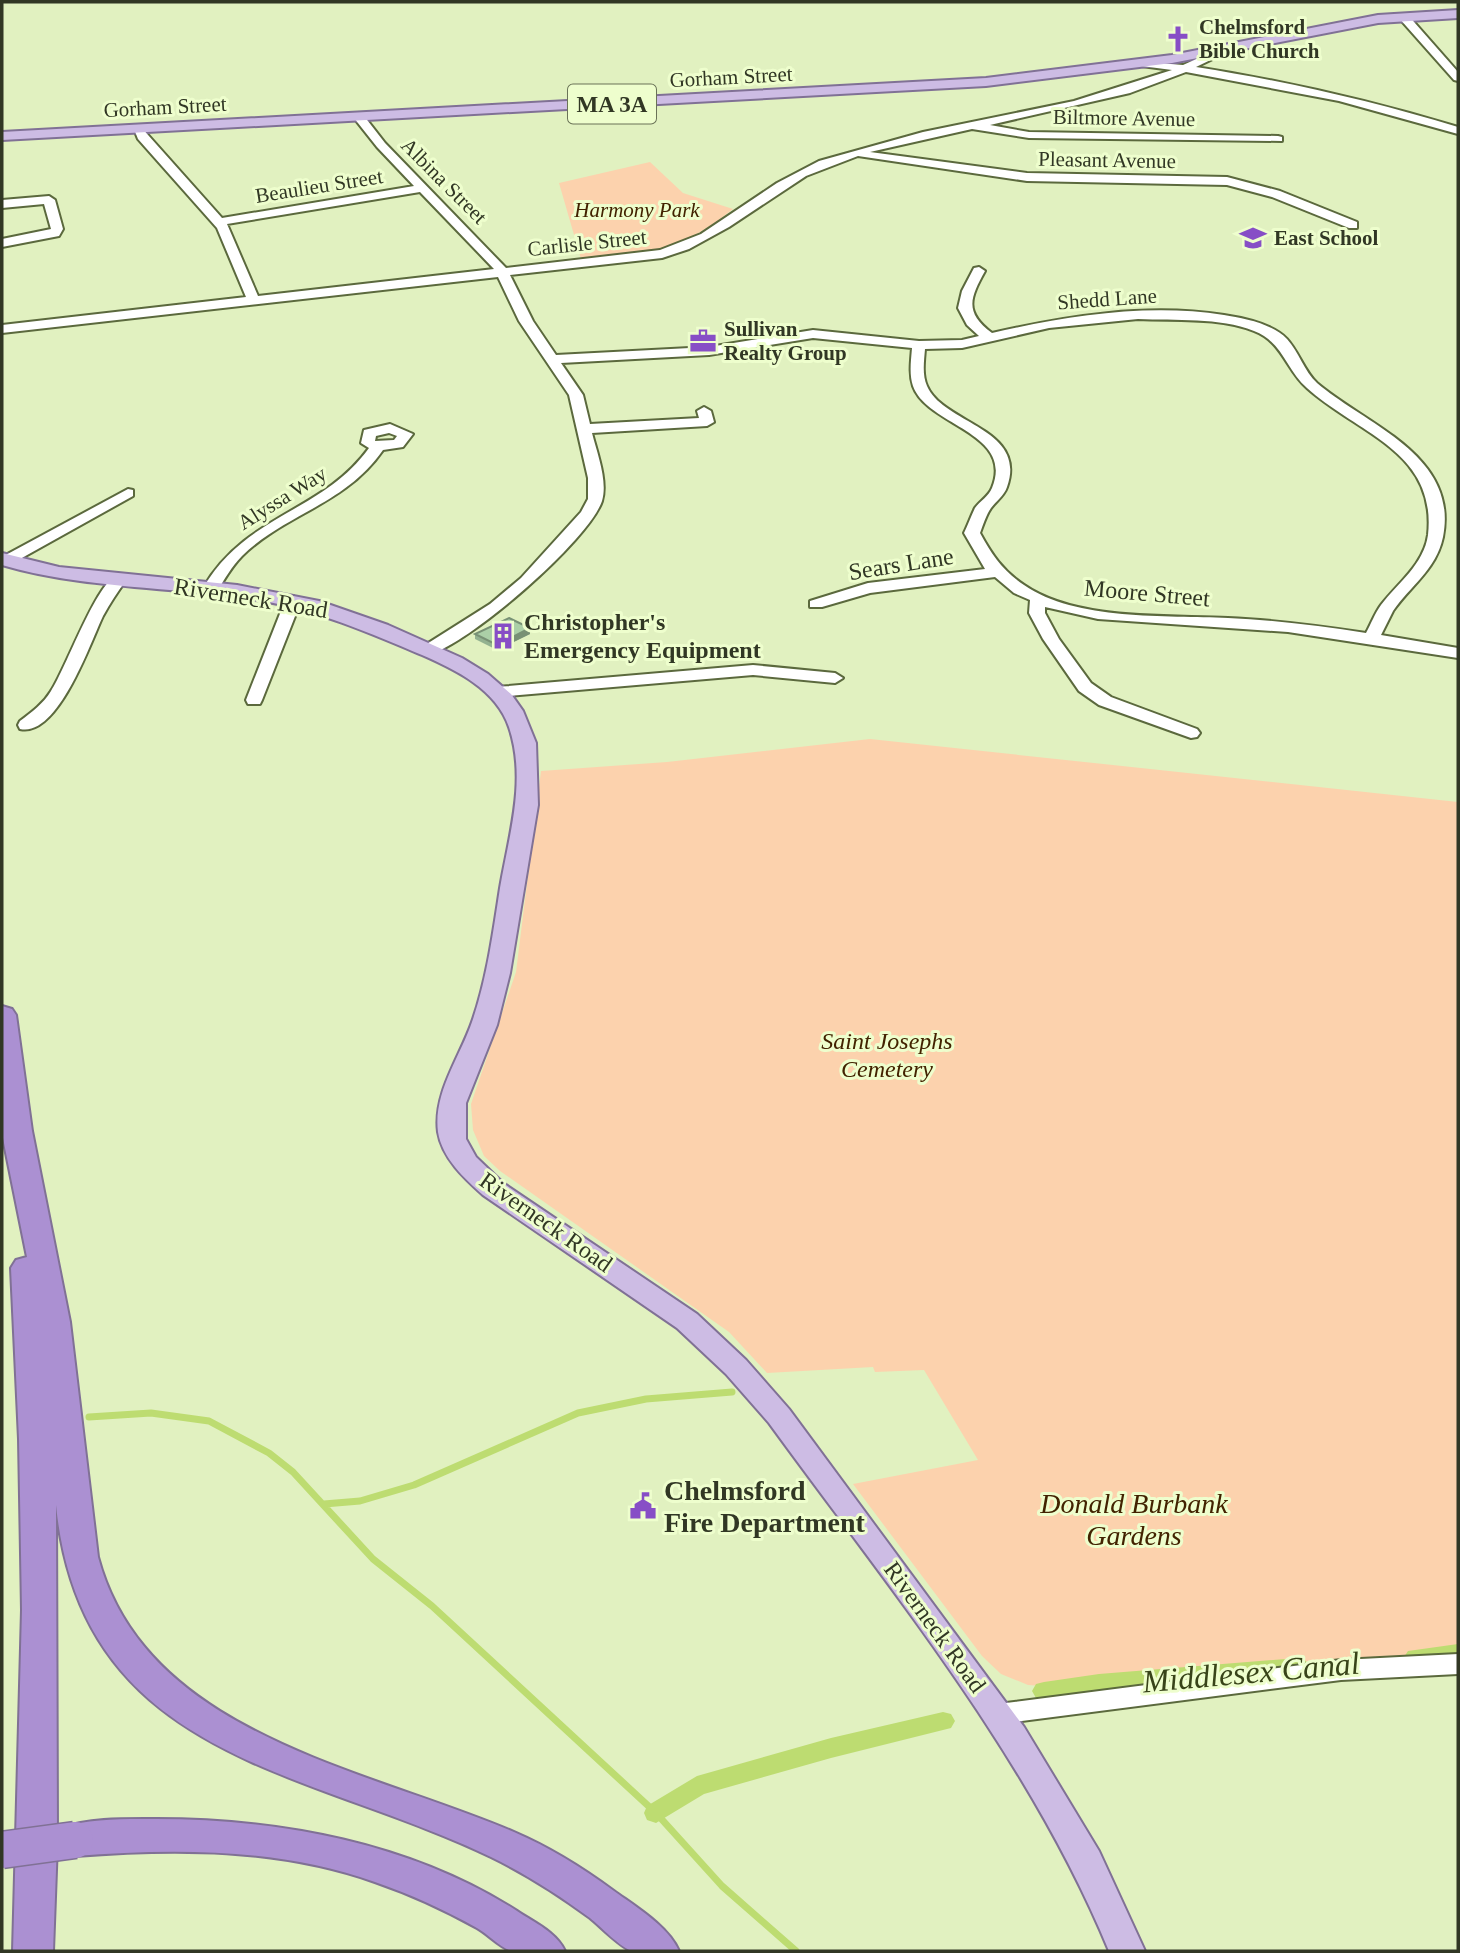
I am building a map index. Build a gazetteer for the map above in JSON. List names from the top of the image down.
{
  "streets": {
    "main road": ["Gorham Street", "MA 3A", "Riverneck Road"],
    "street": [
      "Biltmore Avenue",
      "Pleasant Avenue",
      "Albina Street",
      "Beaulieu Street",
      "Carlisle Street",
      "Shedd Lane",
      "Alyssa Way",
      "Sears Lane",
      "Moore Street"
    ]
  },
  "crossings": [
    ["Gorham Street", "Albina Street"],
    ["Gorham Street", "Carlisle Street"],
    ["Biltmore Avenue", "Carlisle Street"],
    ["Pleasant Avenue", "Carlisle Street"],
    ["Albina Street", "Beaulieu Street"],
    ["Albina Street", "Carlisle Street"],
    ["Albina Street", "Shedd Lane"],
    ["Albina Street", "Riverneck Road"],
    ["Shedd Lane", "Moore Street"],
    ["Alyssa Way", "Riverneck Road"],
    ["Sears Lane", "Moore Street"]
  ],
  "water": ["Middlesex Canal"],
  "parks": ["Harmony Park", "Saint Josephs Cemetery", "Donald Burbank Gardens"],
  "places": {
    "church": ["Chelmsford Bible Church"],
    "school or university": ["East School"],
    "office": ["Sullivan Realty Group"],
    "building": ["Christopher's Emergency Equipment"],
    "public building": ["Chelmsford Fire Department"]
  }
}
